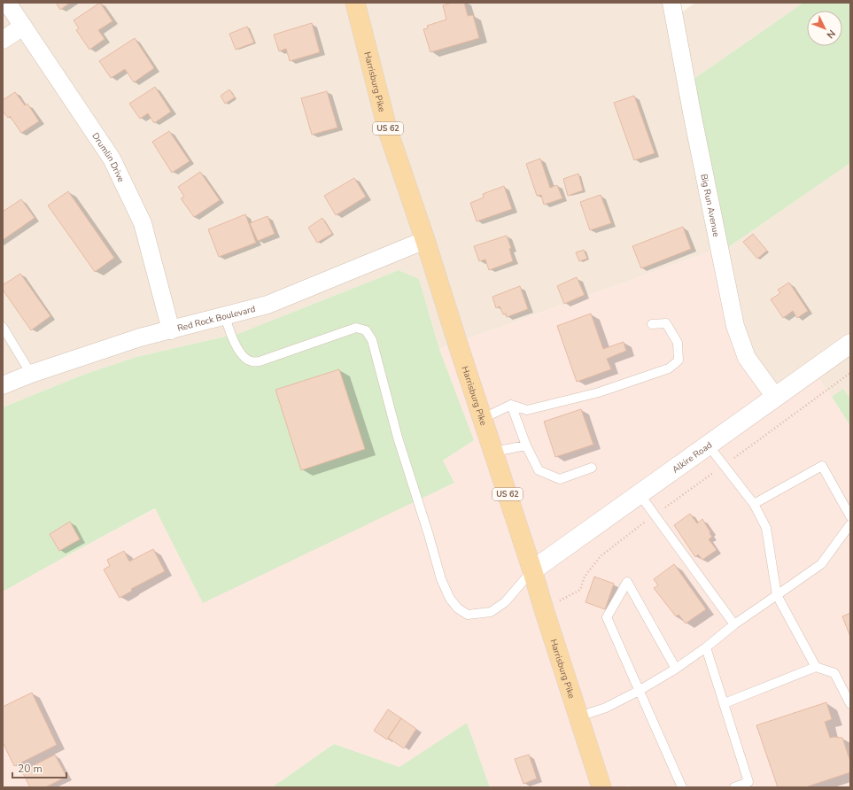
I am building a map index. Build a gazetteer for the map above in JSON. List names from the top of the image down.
{
  "streets": {
    "main road": ["Harrisburg Pike", "US 62", "Alkire Road"],
    "street": ["Drumlin Drive", "Big Run Avenue", "Red Rock Boulevard"]
  },
  "crossings": [
    ["Harrisburg Pike", "Red Rock Boulevard"],
    ["Harrisburg Pike", "Alkire Road"],
    ["Drumlin Drive", "Red Rock Boulevard"],
    ["Big Run Avenue", "Alkire Road"]
  ],
  "scale_bar": "20 m",
  "north": "bottom right"
}
